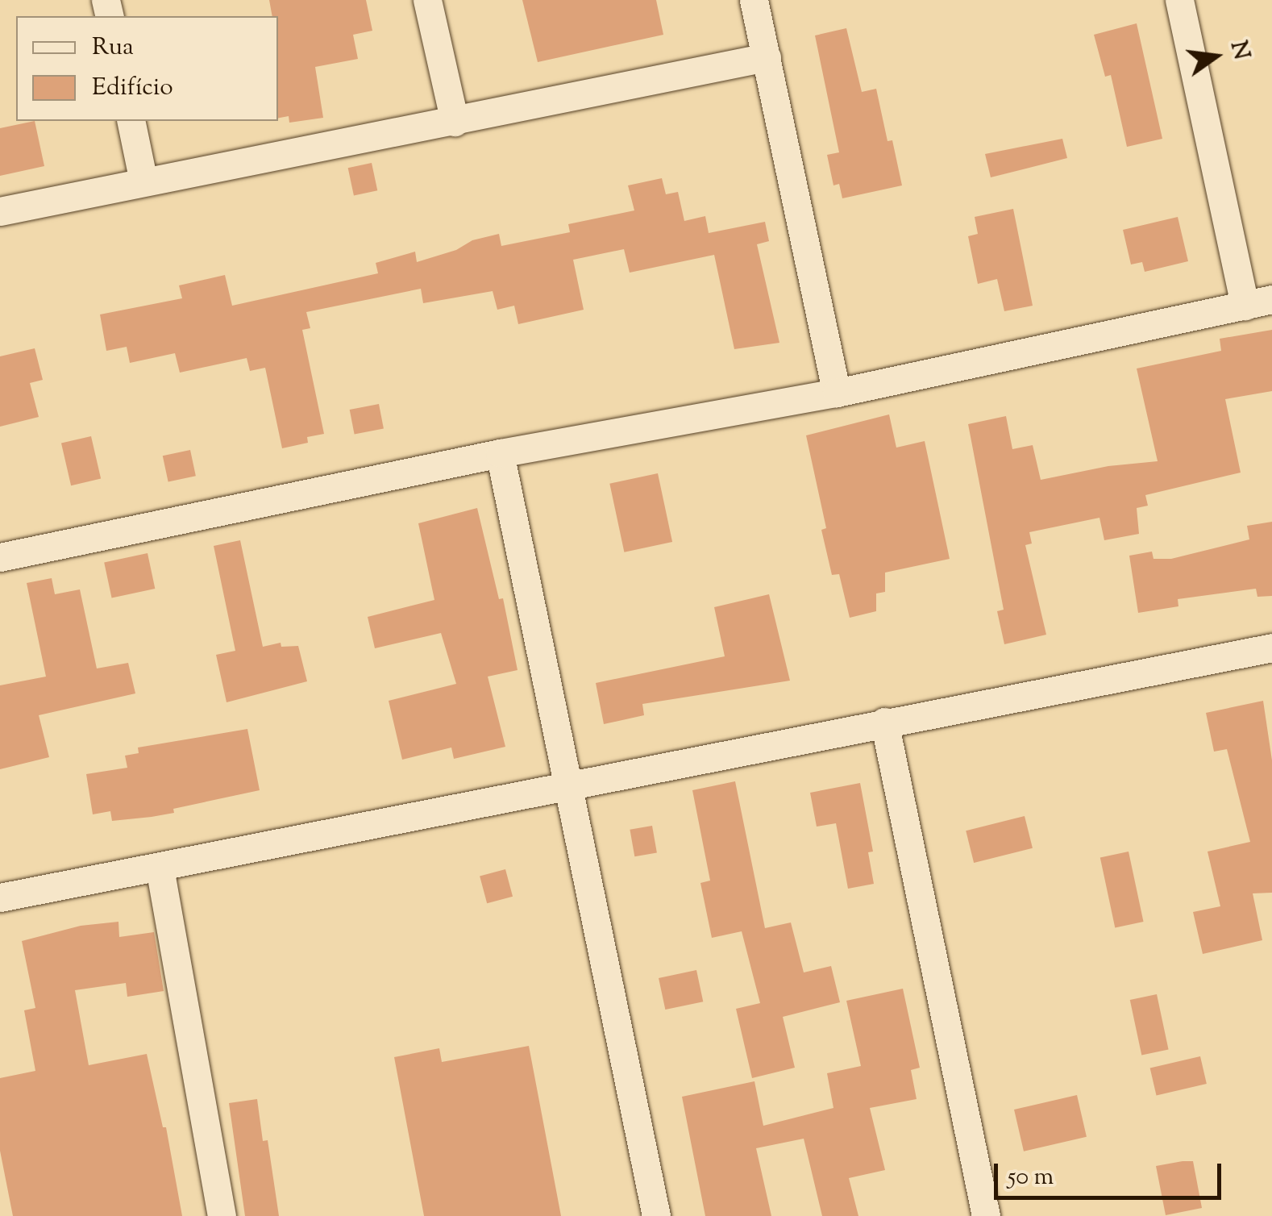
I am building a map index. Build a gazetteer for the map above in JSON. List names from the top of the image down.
{
  "legend": ["Rua", "Edifício"],
  "scale_bar": "50 m",
  "north": "right"
}
